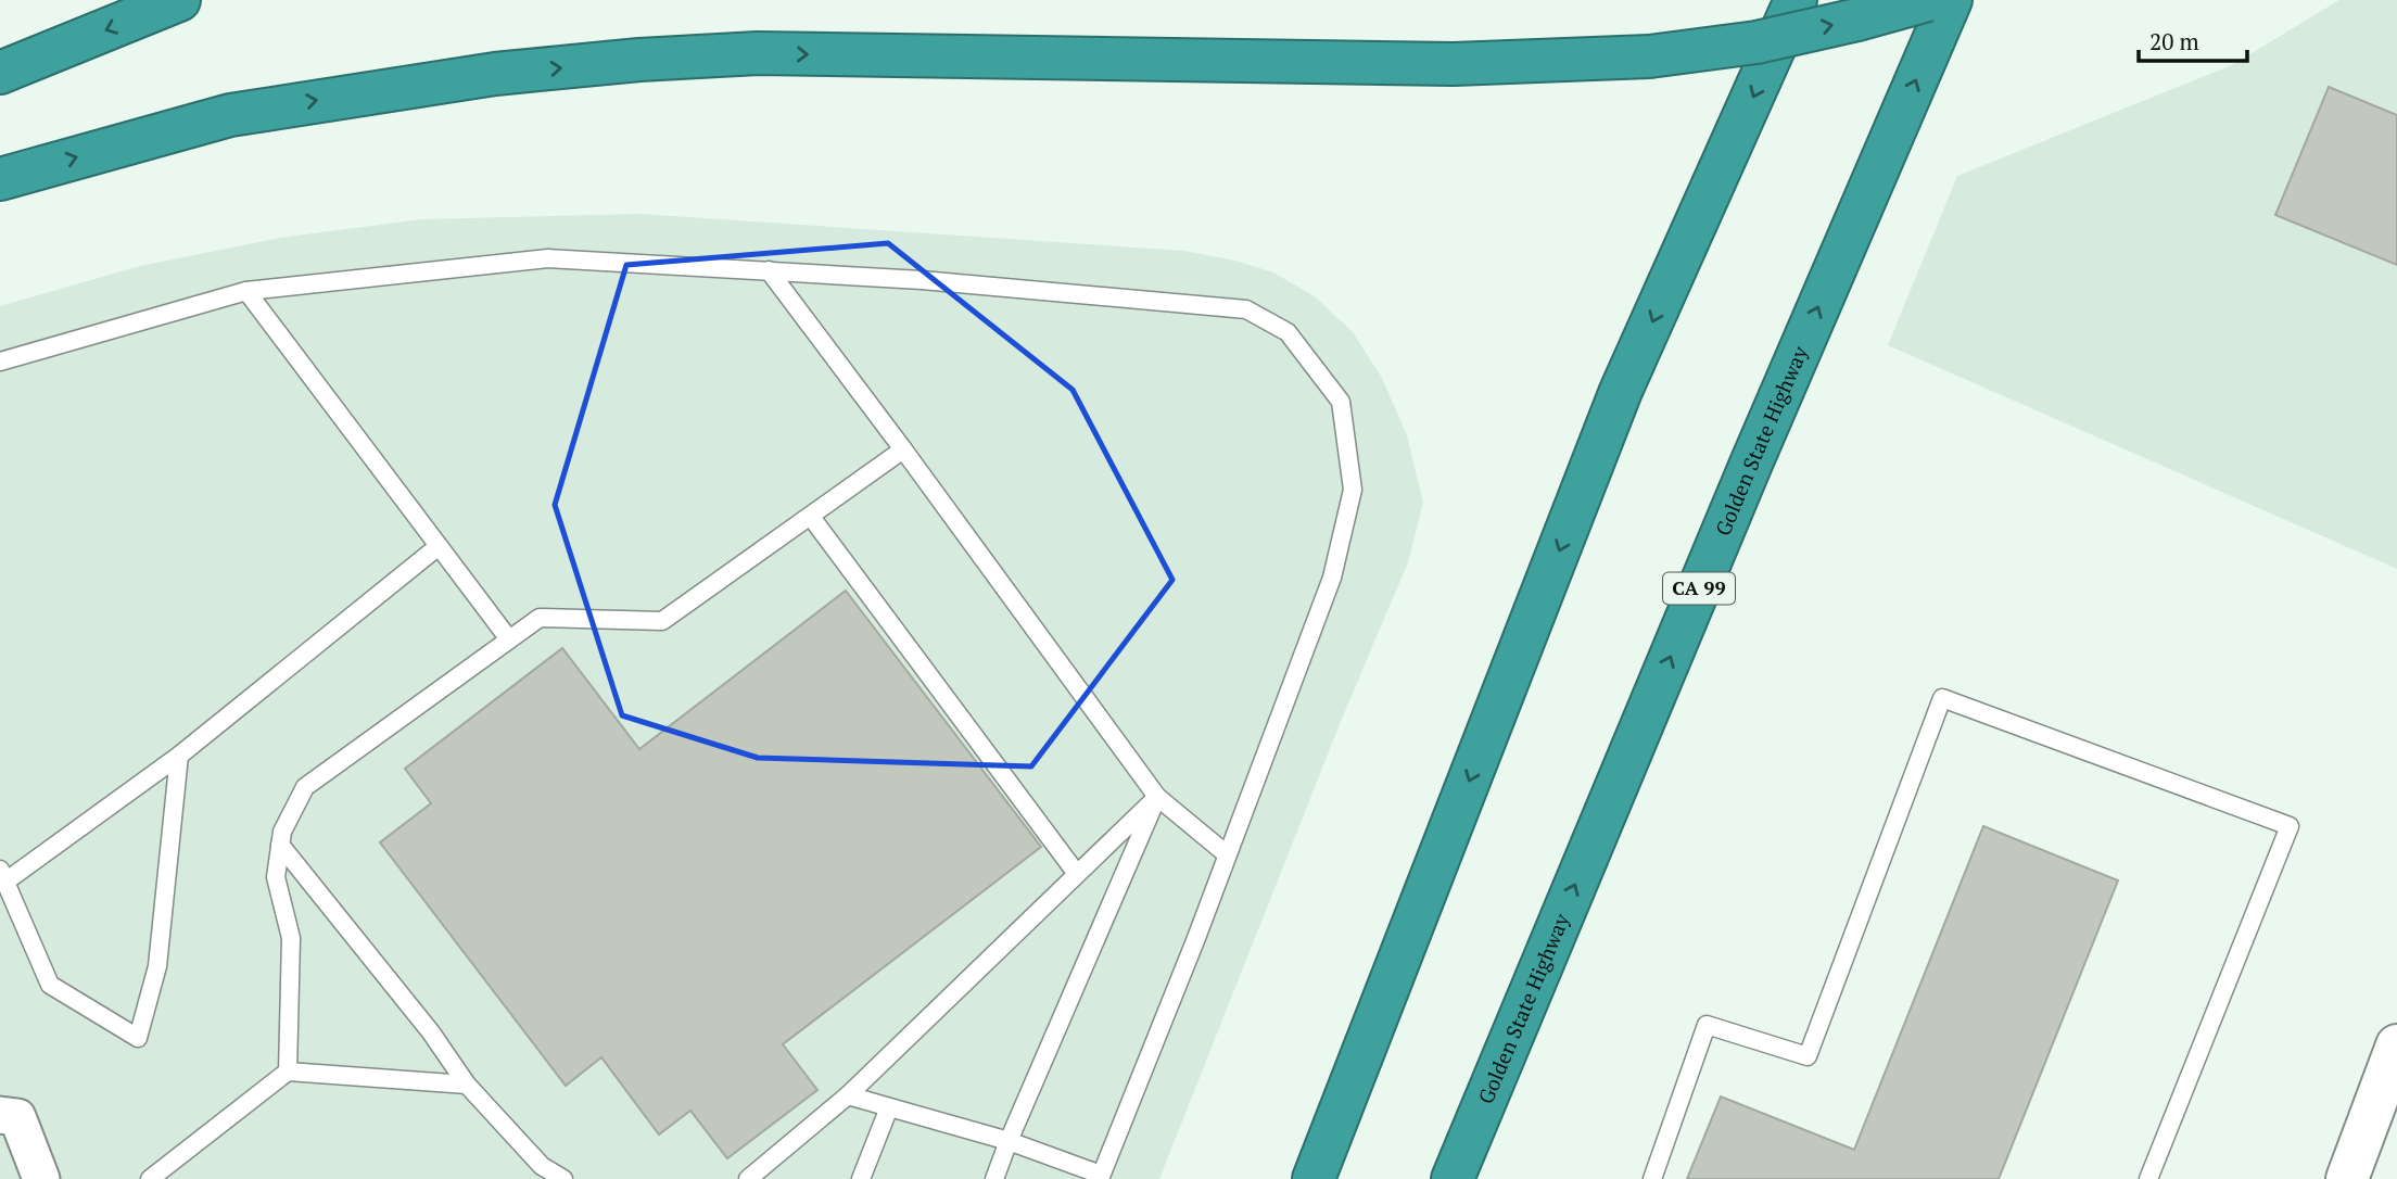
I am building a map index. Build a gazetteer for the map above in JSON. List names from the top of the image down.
{
  "streets": {
    "highway": ["Golden State Highway", "CA 99"]
  },
  "scale_bar": "20 m"
}
